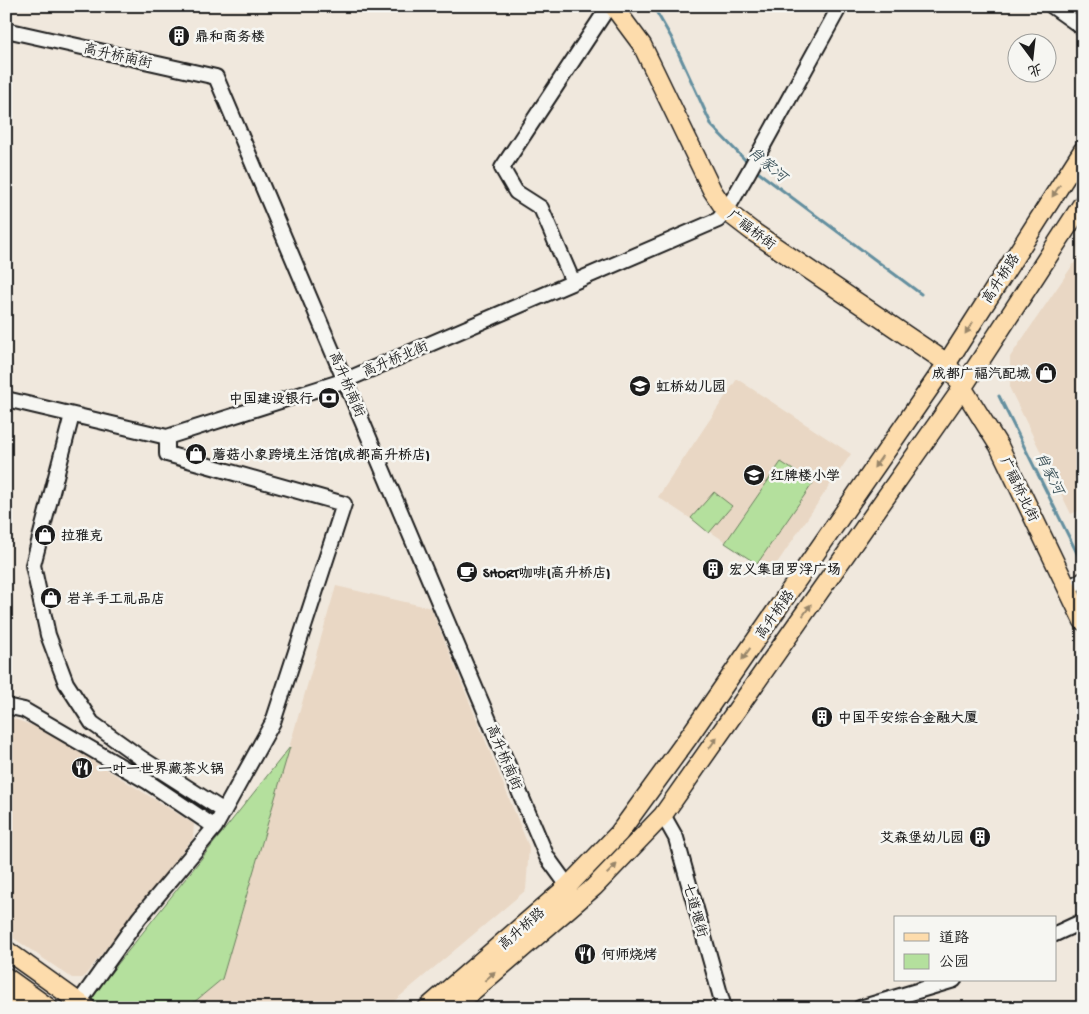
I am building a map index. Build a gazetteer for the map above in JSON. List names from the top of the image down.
{
  "streets": {
    "main road": ["广福桥街", "高升桥路", "广福桥北街"],
    "street": ["高升桥南街", "高升桥北街", "七道堰街"]
  },
  "crossings": [
    ["高升桥南街", "高升桥路"],
    ["高升桥南街", "高升桥北街"],
    ["广福桥街", "高升桥路"],
    ["广福桥街", "高升桥北街"],
    ["广福桥街", "广福桥北街"],
    ["高升桥路", "广福桥北街"],
    ["高升桥路", "七道堰街"]
  ],
  "water": ["肖家河"],
  "places": {
    "building": [
      "鼎和商务楼",
      "宏义集团罗浮广场",
      "中国平安综合金融大厦",
      "艾森堡幼儿园"
    ],
    "shop": [
      "成都广福汽配城",
      "蘑菇小象跨境生活馆(成都高升桥店)",
      "拉雅克",
      "岩羊手工礼品店"
    ],
    "school or university": ["虹桥幼儿园", "红牌楼小学"],
    "bank": ["中国建设银行"],
    "cafe": ["SHORT咖啡(高升桥店)"],
    "restaurant": ["一叶一世界藏茶火锅", "何师烧烤"]
  },
  "legend": ["道路", "公园"],
  "north": "bottom"
}
